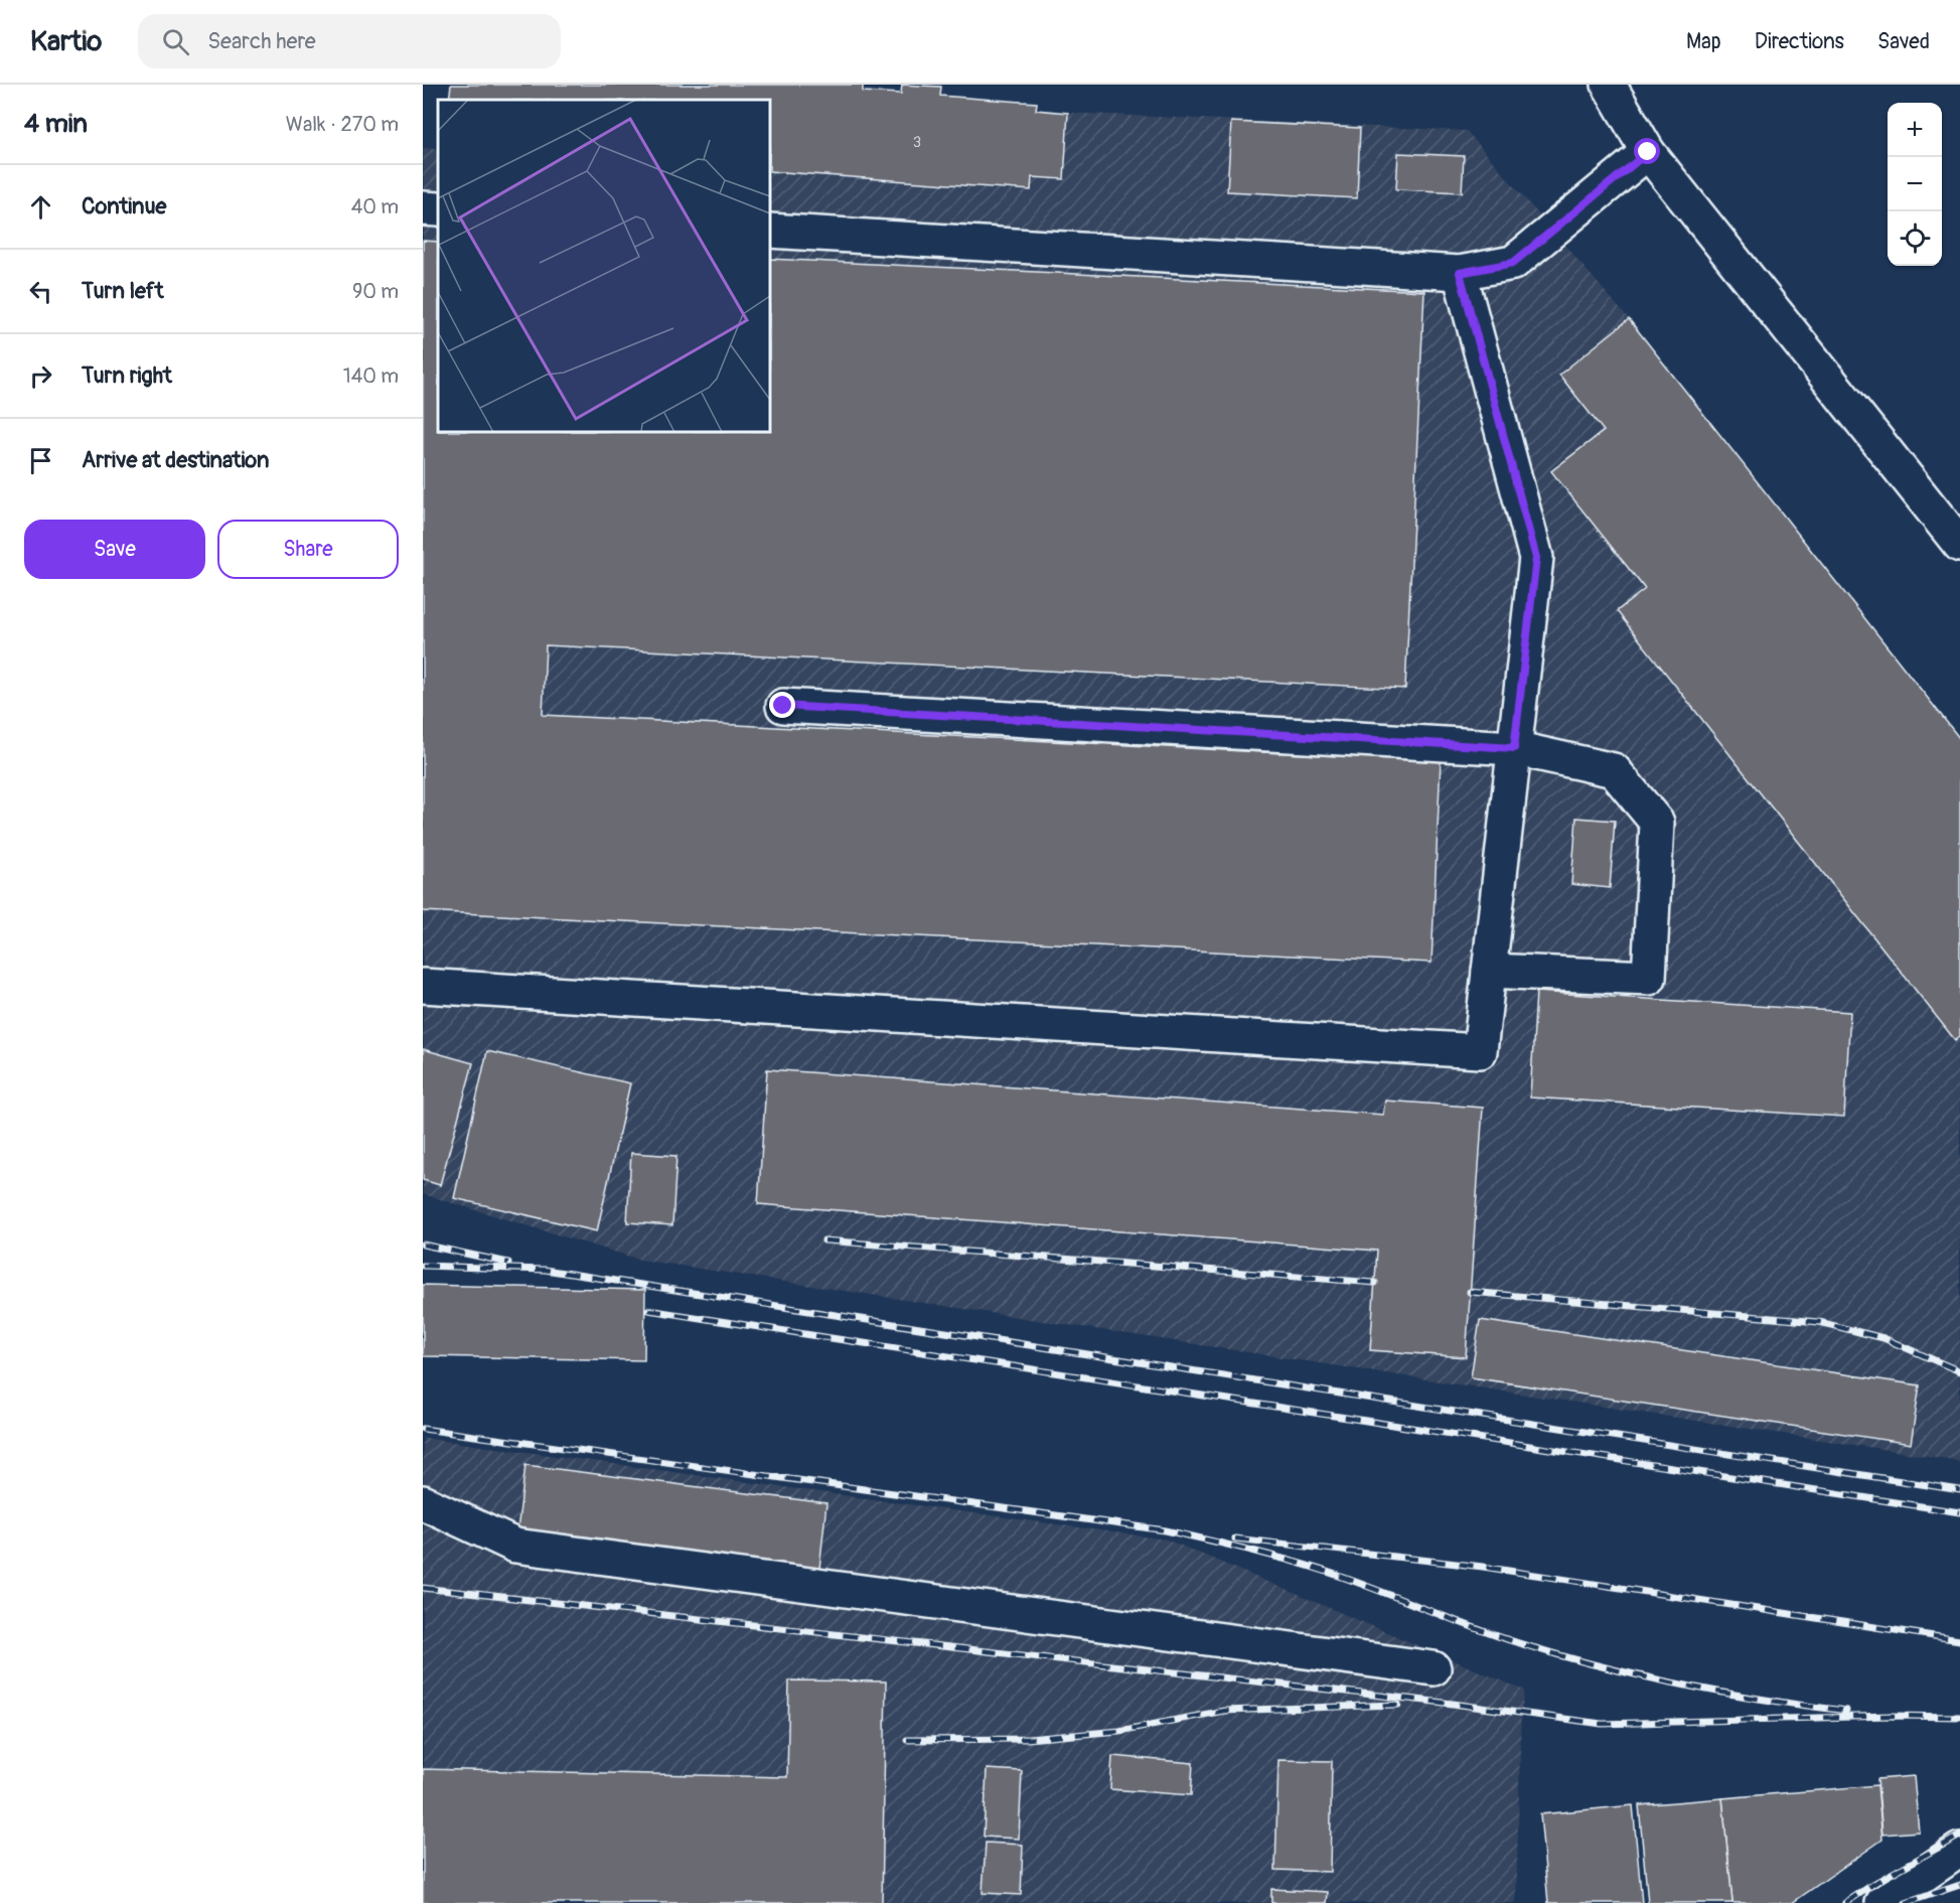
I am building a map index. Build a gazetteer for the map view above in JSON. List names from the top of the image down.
{
  "house_numbers": ["3"],
  "page": {
    "header": "Kartio",
    "search": "Search here",
    "nav": ["Map", "Directions", "Saved"],
    "heading": ["4 min", "Walk · 270 m"],
    "map_buttons": ["+", "−"],
    "list": [
      ["Continue", "40 m"],
      ["Turn left", "90 m"],
      ["Turn right", "140 m"],
      "Arrive at destination"
    ],
    "buttons": ["Save", "Share"]
  }
}
